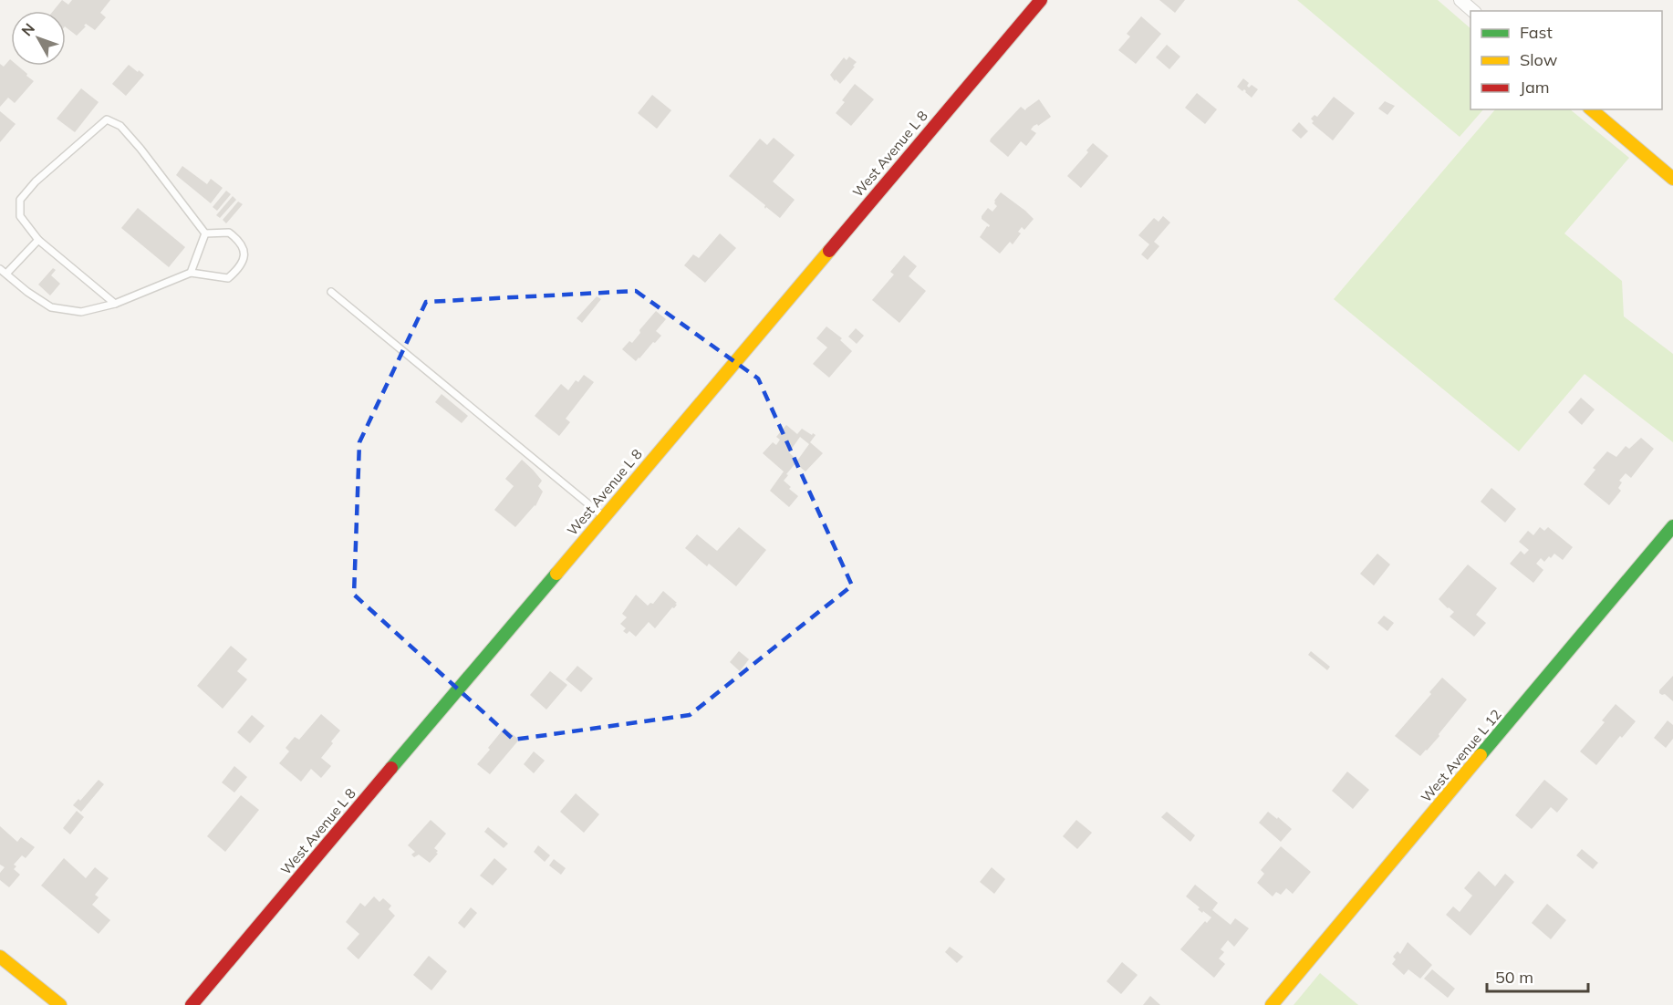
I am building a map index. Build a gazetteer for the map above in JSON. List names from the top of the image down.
{
  "streets": {
    "street": ["West Avenue L 8", "West Avenue L 12"]
  },
  "legend": ["Fast", "Slow", "Jam"],
  "scale_bar": "50 m",
  "north": "top left"
}
